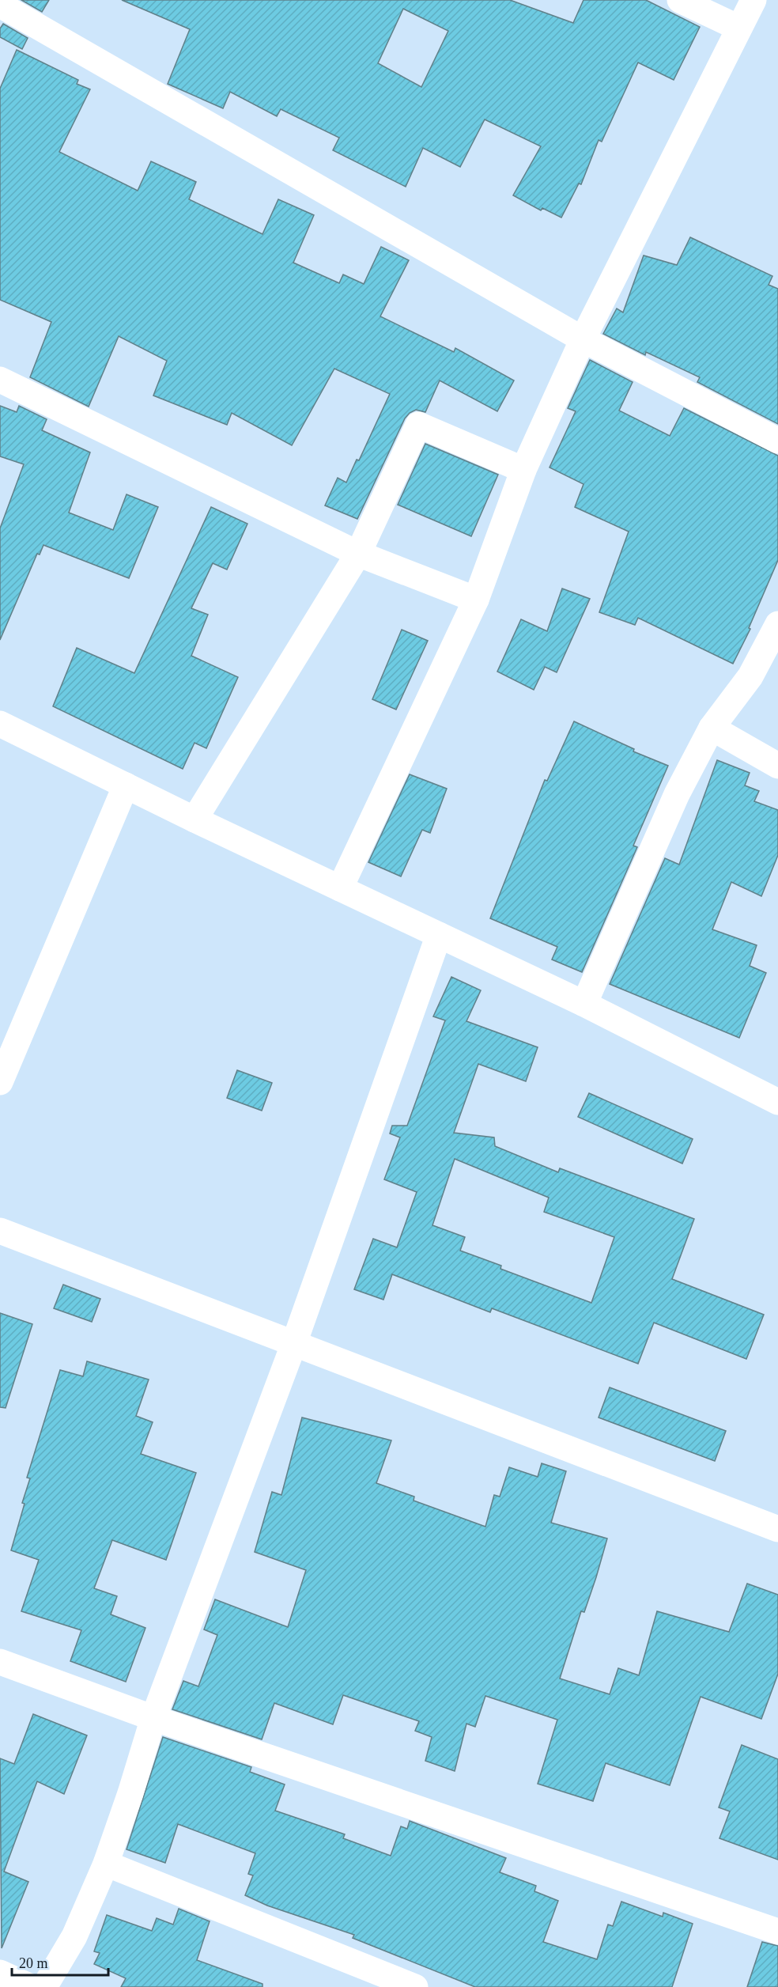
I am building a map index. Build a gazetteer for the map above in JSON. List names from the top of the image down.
{
  "scale_bar": "20 m"
}
